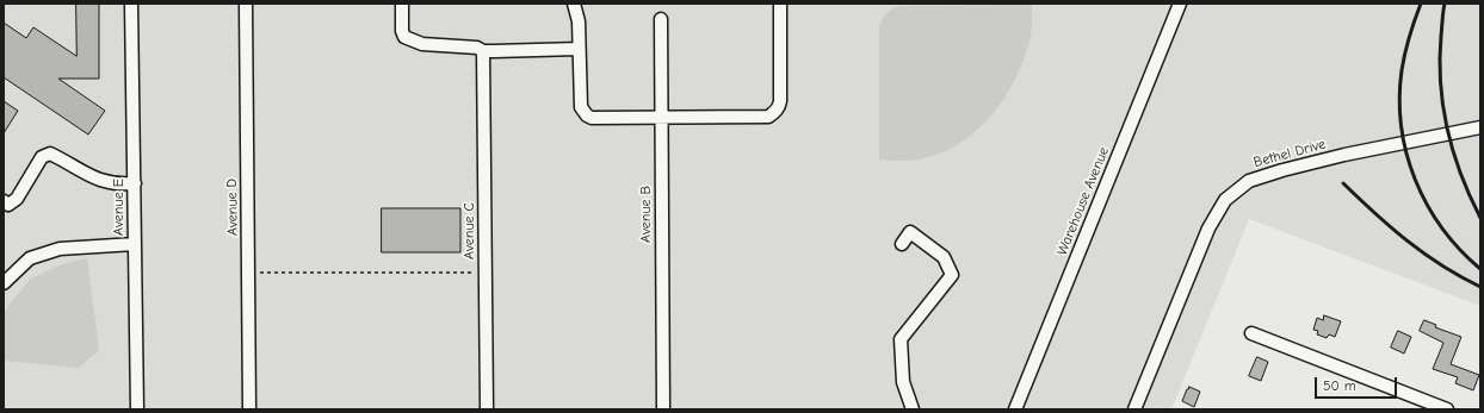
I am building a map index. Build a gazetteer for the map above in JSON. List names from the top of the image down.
{
  "streets": {
    "street": [
      "Bethel Drive",
      "Warehouse Avenue",
      "Avenue E",
      "Avenue D",
      "Avenue B",
      "Avenue C"
    ]
  },
  "scale_bar": "50 m"
}
